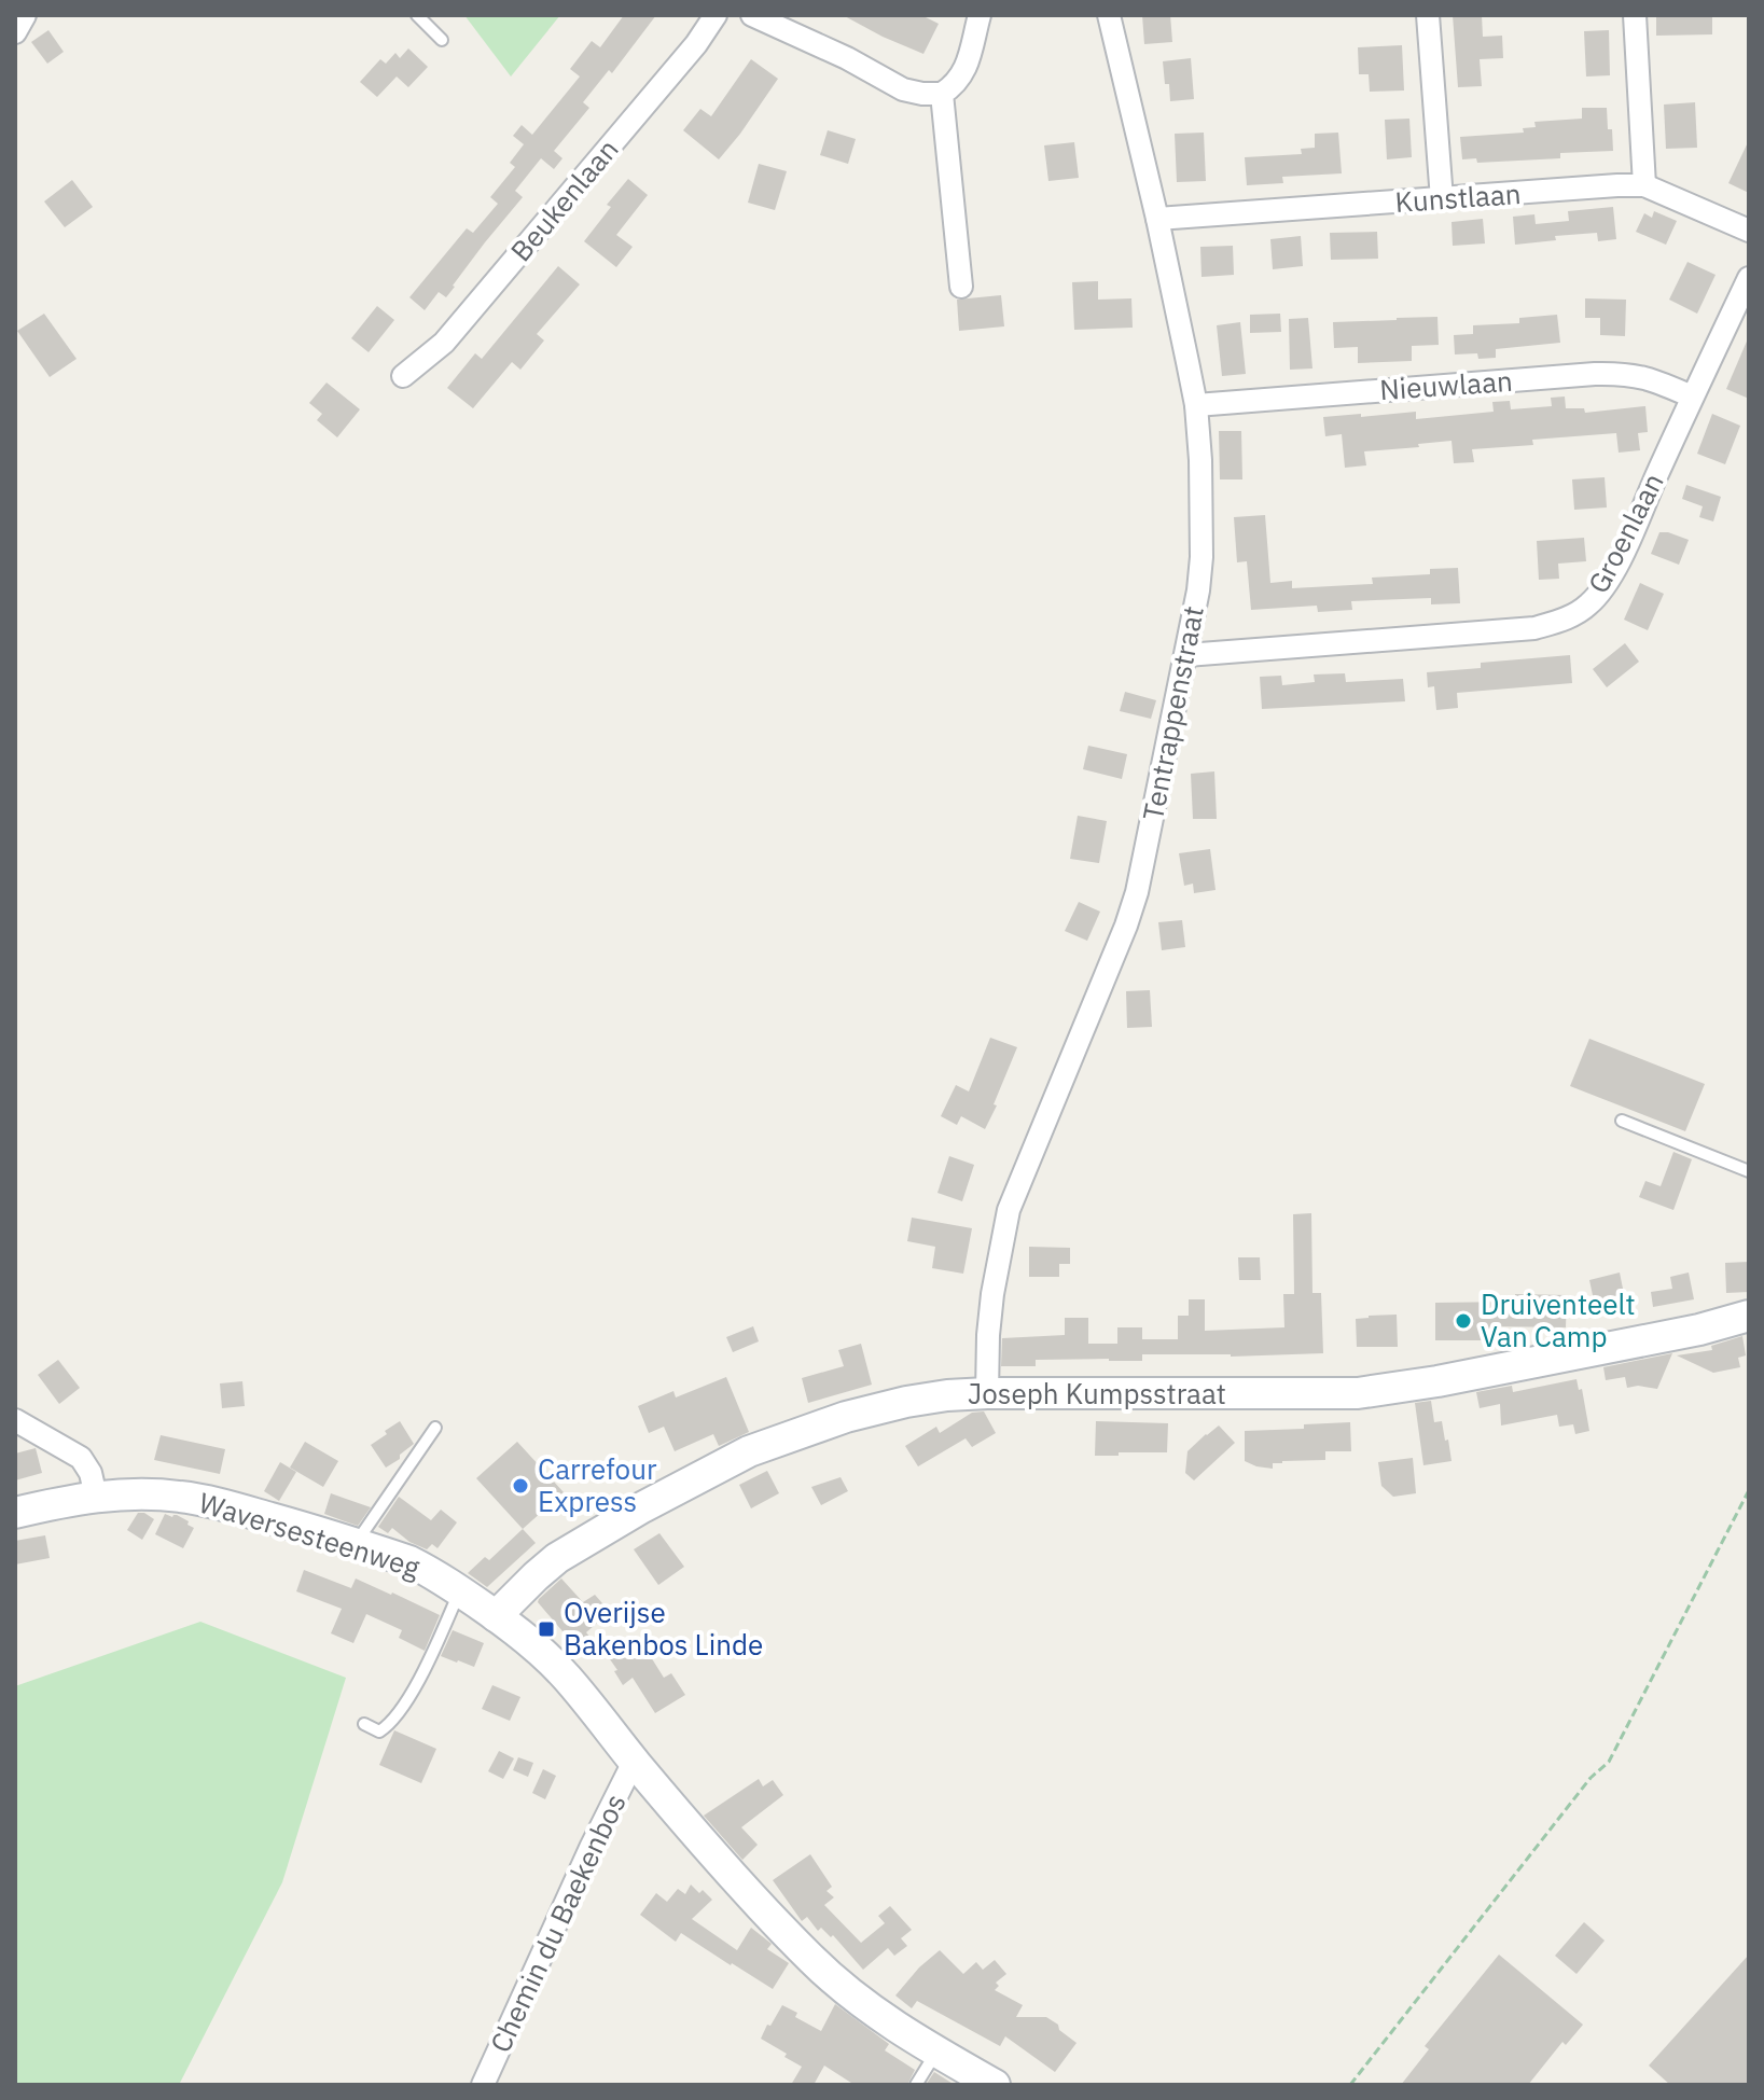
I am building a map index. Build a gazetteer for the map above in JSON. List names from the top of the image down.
{
  "streets": {
    "street": [
      "Kunstlaan",
      "Beukenlaan",
      "Nieuwlaan",
      "Groenlaan",
      "Tentrappenstraat",
      "Joseph Kumpsstraat",
      "Waversesteenweg",
      "Chemin du Baekenbos"
    ]
  },
  "crossings": [
    ["Kunstlaan", "Tentrappenstraat"],
    ["Nieuwlaan", "Groenlaan"],
    ["Nieuwlaan", "Tentrappenstraat"],
    ["Groenlaan", "Tentrappenstraat"],
    ["Tentrappenstraat", "Joseph Kumpsstraat"],
    ["Joseph Kumpsstraat", "Waversesteenweg"],
    ["Waversesteenweg", "Chemin du Baekenbos"]
  ],
  "places": {
    "other": ["Druiventeelt Van Camp", "Carrefour Express"],
    "transit": ["Overijse Bakenbos Linde"]
  }
}
